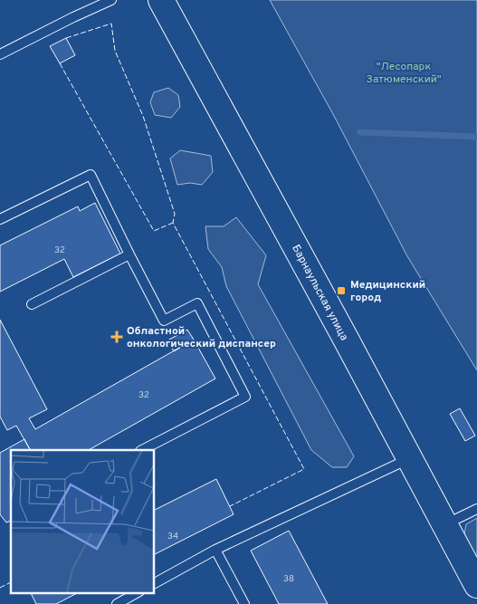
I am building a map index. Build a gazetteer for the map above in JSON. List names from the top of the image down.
{
  "streets": {
    "street": ["Барнаульская улица"]
  },
  "parks": ["\"Лесопарк Затюменский\""],
  "places": {
    "transit": ["Медицинский город"],
    "health": ["Областной онкологический диспансер"]
  },
  "house_numbers": [
    "32",
    "32",
    "34",
    "38"
  ]
}
